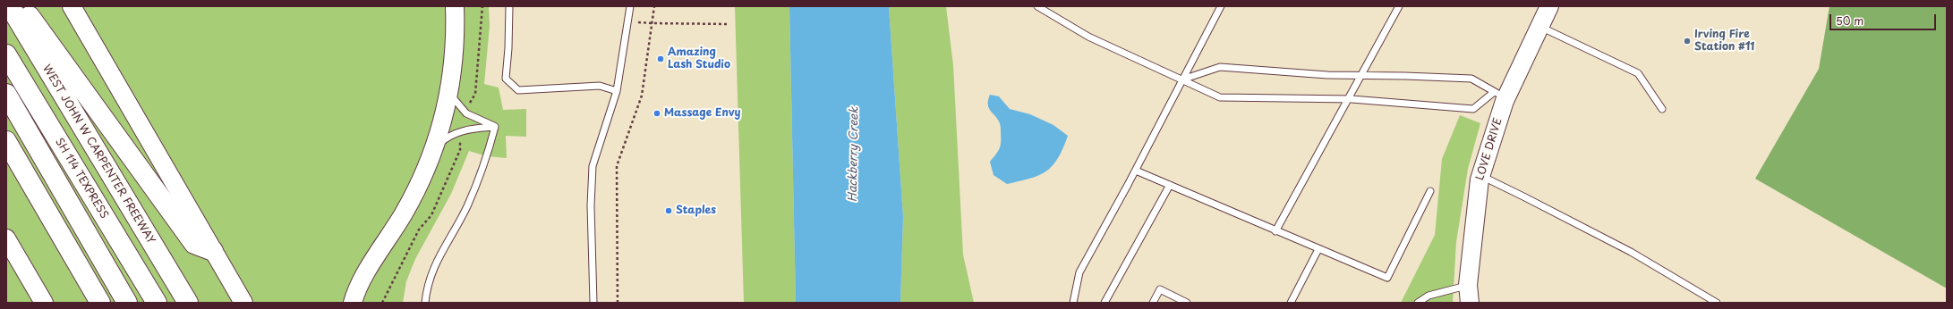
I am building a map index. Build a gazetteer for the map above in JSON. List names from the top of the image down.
{
  "streets": {
    "highway": ["WEST JOHN W CARPENTER FREEWAY", "SH 114 TEXPRESS"],
    "main road": ["LOVE DRIVE"]
  },
  "water": ["Hackberry Creek"],
  "places": [
    "Irving Fire Station #11",
    "Amazing Lash Studio",
    "Massage Envy",
    "Staples"
  ],
  "scale_bar": "50 m"
}
